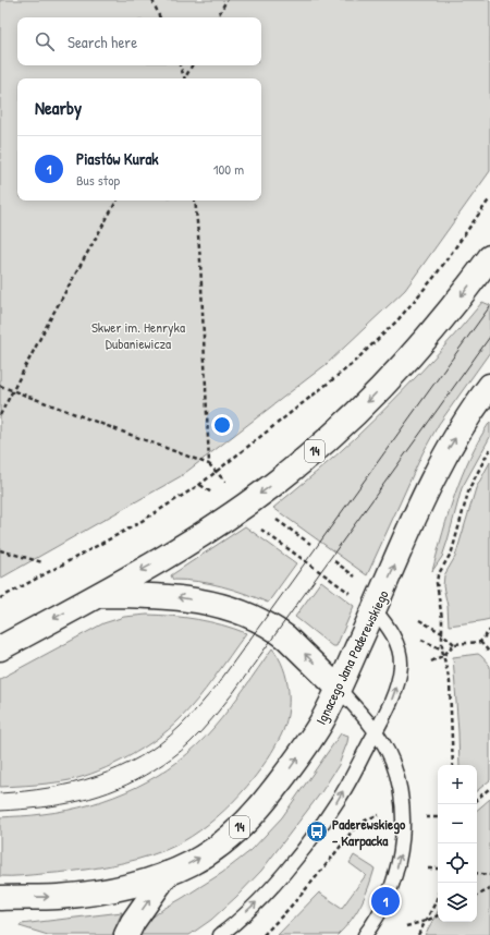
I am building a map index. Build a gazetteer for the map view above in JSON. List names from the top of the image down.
{
  "streets": {
    "main road": ["14", "Ignacego Jana Paderewskiego"]
  },
  "parks": ["Skwer im. Henryka Dubaniewicza"],
  "places": {
    "bus stop": ["Paderewskiego - Karpacka"]
  },
  "page": {
    "search": "Search here",
    "heading": "Nearby",
    "list": [
      {
        "mark": "1",
        "name": "Piastów Kurak",
        "note": "Bus stop",
        "value": "100 m"
      }
    ],
    "map_buttons": ["+", "−"],
    "pins": "1"
  }
}
